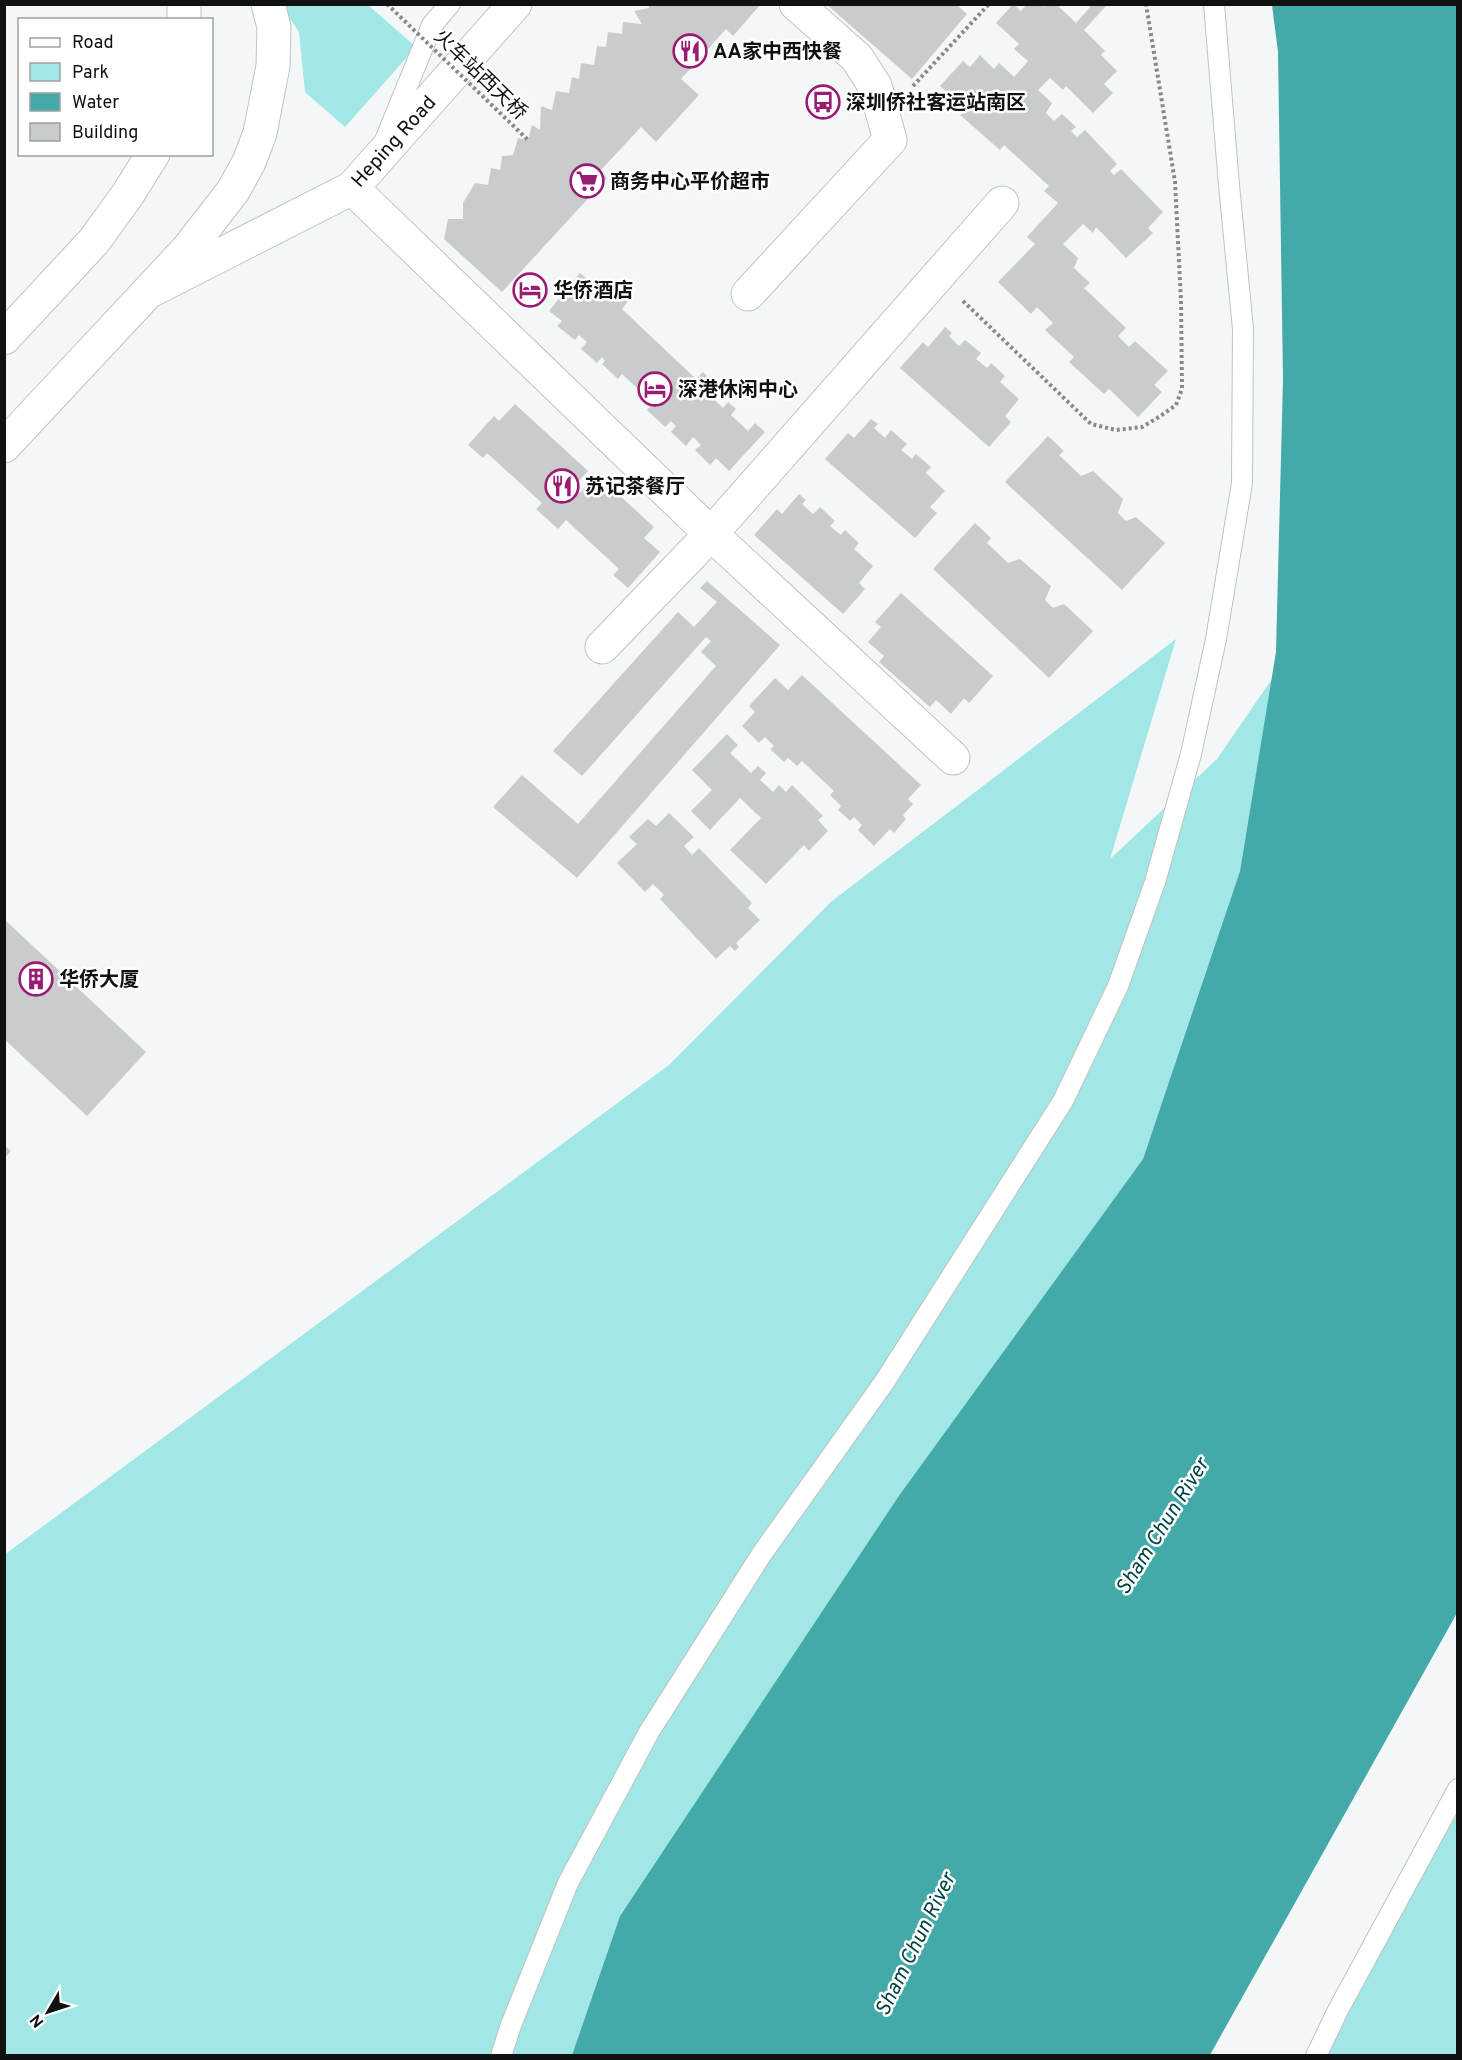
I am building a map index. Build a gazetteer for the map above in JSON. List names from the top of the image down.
{
  "streets": {
    "street": ["Heping Road"],
    "path": ["火车站西天桥"]
  },
  "water": ["Sham Chun River"],
  "places": {
    "restaurant": ["AA家中西快餐", "苏记茶餐厅"],
    "bus stop": ["深圳侨社客运站南区"],
    "supermarket": ["商务中心平价超市"],
    "hotel": ["华侨酒店", "深港休闲中心"],
    "building": ["华侨大厦"]
  },
  "legend": [
    "Road",
    "Park",
    "Water",
    "Building"
  ],
  "north": "bottom left"
}
